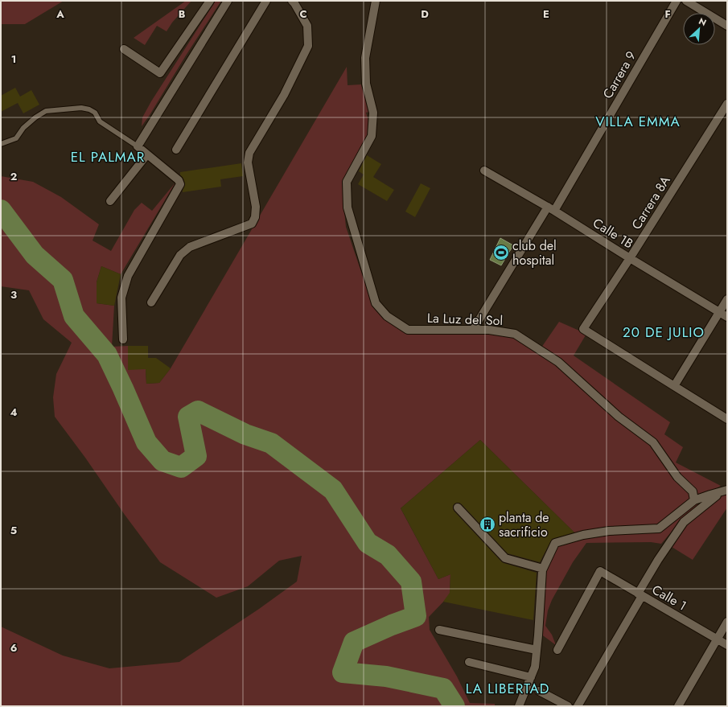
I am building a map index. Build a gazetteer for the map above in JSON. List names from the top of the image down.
{
  "streets": {
    "street": [
      "Carrera 9",
      "Carrera 8A",
      "Calle 1B",
      "La Luz del Sol",
      "Calle 1"
    ]
  },
  "crossings": [
    ["Carrera 9", "Calle 1B"],
    ["Carrera 9", "La Luz del Sol"],
    ["Carrera 8A", "Calle 1B"]
  ],
  "districts": [
    "VILLA EMMA",
    "EL PALMAR",
    "20 DE JULIO",
    "LA LIBERTAD"
  ],
  "places": {
    "sports": ["club del hospital"],
    "building": ["planta de sacrificio"]
  },
  "north": "top right",
  "grid": {
    "columns": [
      "A",
      "B",
      "C",
      "D",
      "E",
      "F"
    ],
    "rows": [
      "1",
      "2",
      "3",
      "4",
      "5",
      "6"
    ]
  }
}
